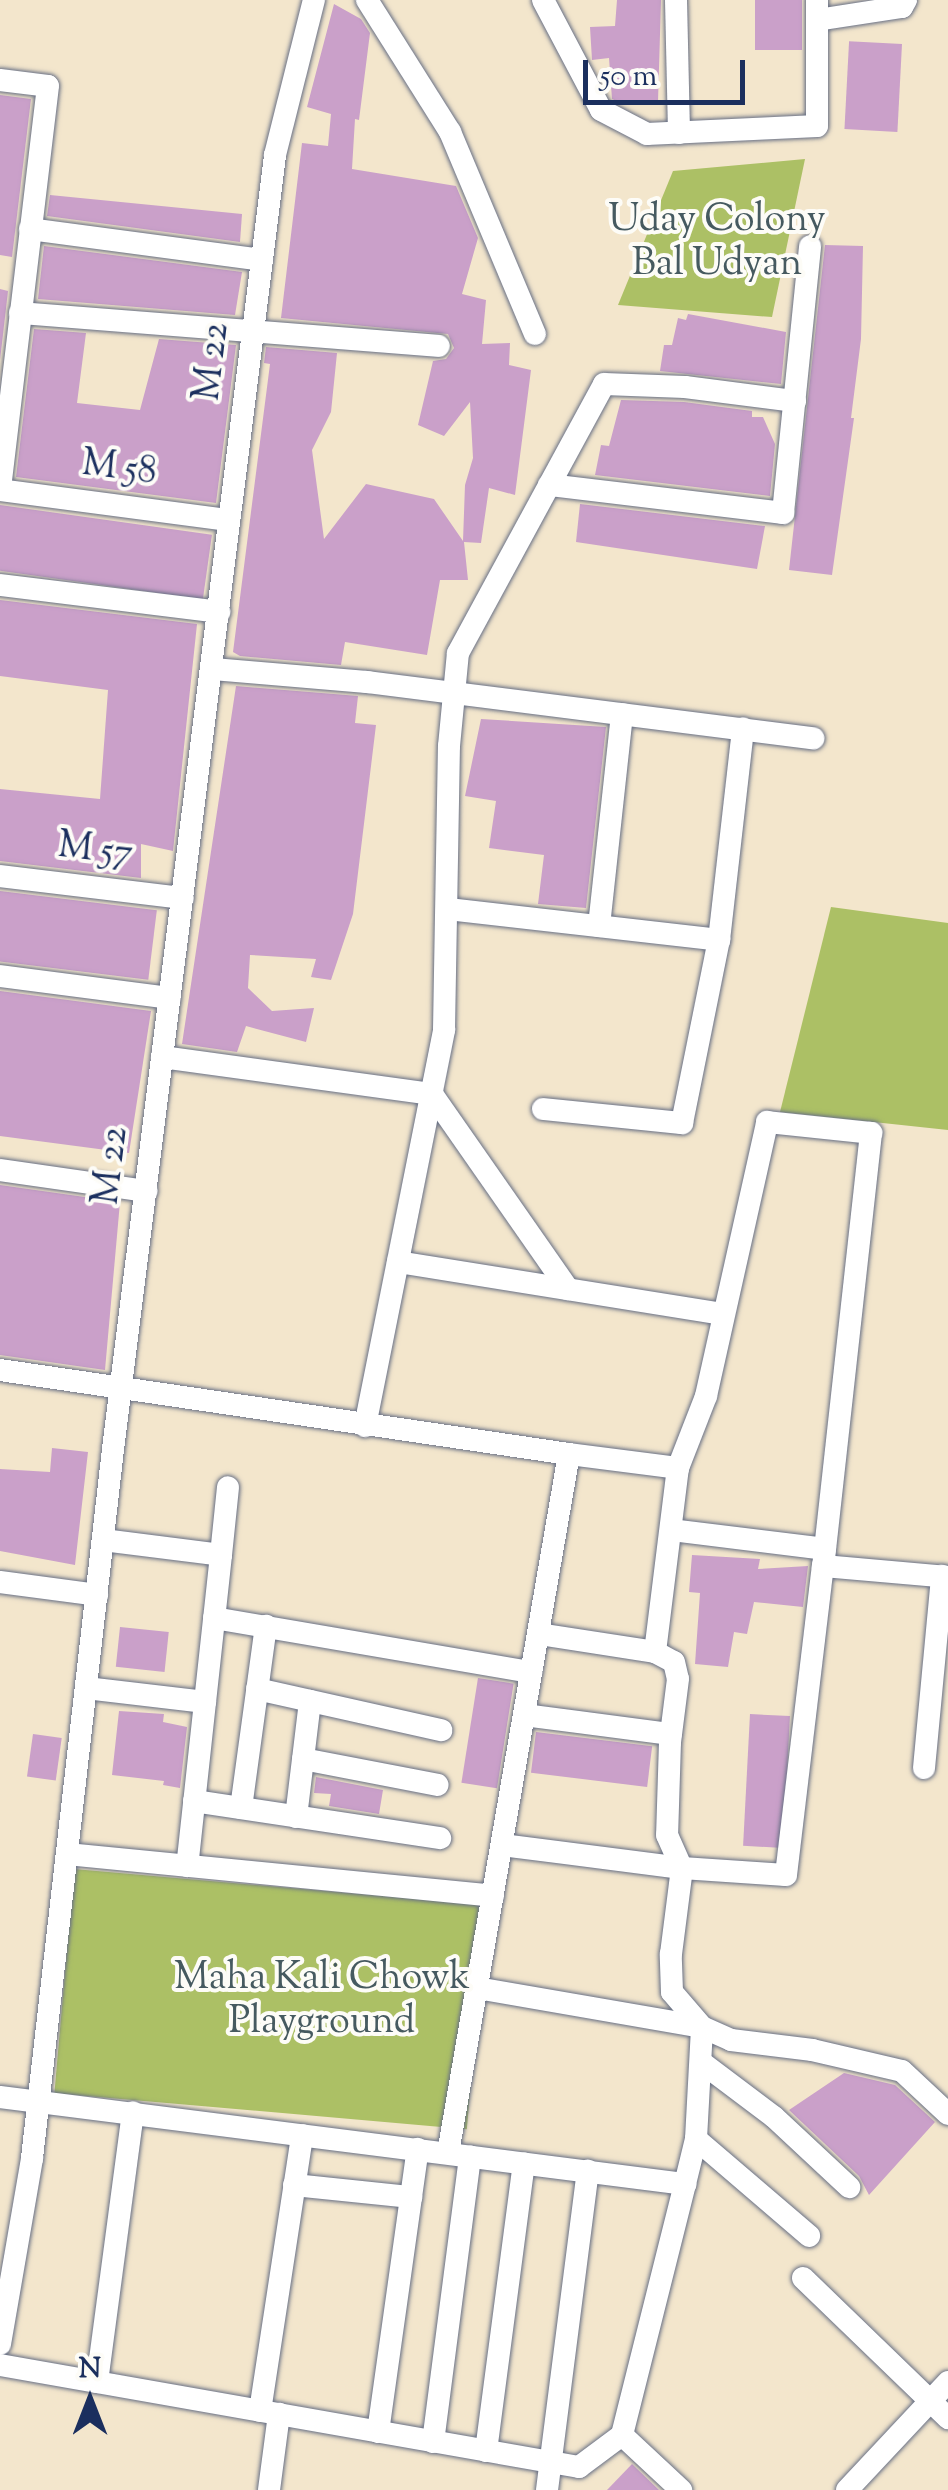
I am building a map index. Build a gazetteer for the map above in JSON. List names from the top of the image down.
{
  "streets": {
    "street": ["M 22", "M 58", "M 57"]
  },
  "crossings": [
    ["M 22", "M 58"],
    ["M 22", "M 57"]
  ],
  "parks": ["Uday Colony Bal Udyan", "Maha Kali Chowk Playground"],
  "scale_bar": "50 m",
  "north": "top"
}
